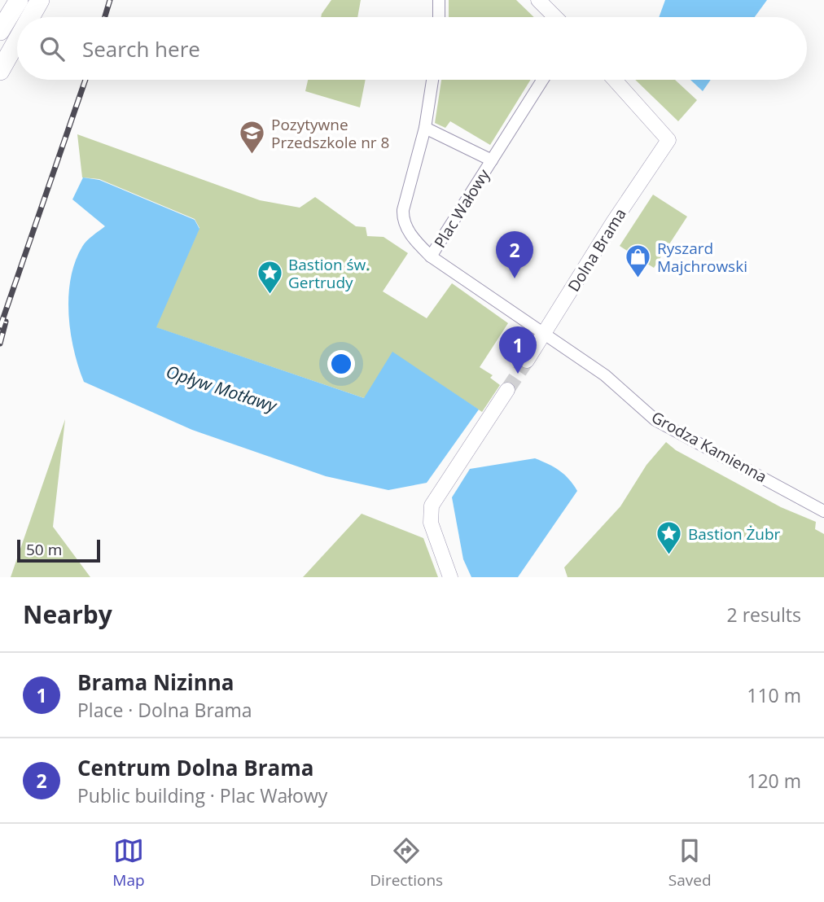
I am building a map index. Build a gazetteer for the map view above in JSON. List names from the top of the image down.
{
  "streets": {
    "street": ["Plac Wałowy", "Dolna Brama", "Grodza Kamienna"]
  },
  "crossings": [
    ["Plac Wałowy", "Dolna Brama"],
    ["Plac Wałowy", "Grodza Kamienna"],
    ["Dolna Brama", "Grodza Kamienna"]
  ],
  "water": ["Opływ Motławy"],
  "places": {
    "school or university": ["Pozytywne Przedszkole nr 8"],
    "shop": ["Ryszard Majchrowski"],
    "place": ["Bastion św. Gertrudy", "Bastion Żubr"]
  },
  "scale_bar": "50 m",
  "page": {
    "search": "Search here",
    "pins": ["2", "1"],
    "scale": "50 m",
    "heading": ["Nearby", "2 results"],
    "list": [
      {
        "mark": "1",
        "name": "Brama Nizinna",
        "note": "Place · Dolna Brama",
        "value": "110 m"
      },
      {
        "mark": "2",
        "name": "Centrum Dolna Brama",
        "note": "Public building · Plac Wałowy",
        "value": "120 m"
      }
    ],
    "nav": ["Map", "Directions", "Saved"]
  }
}
